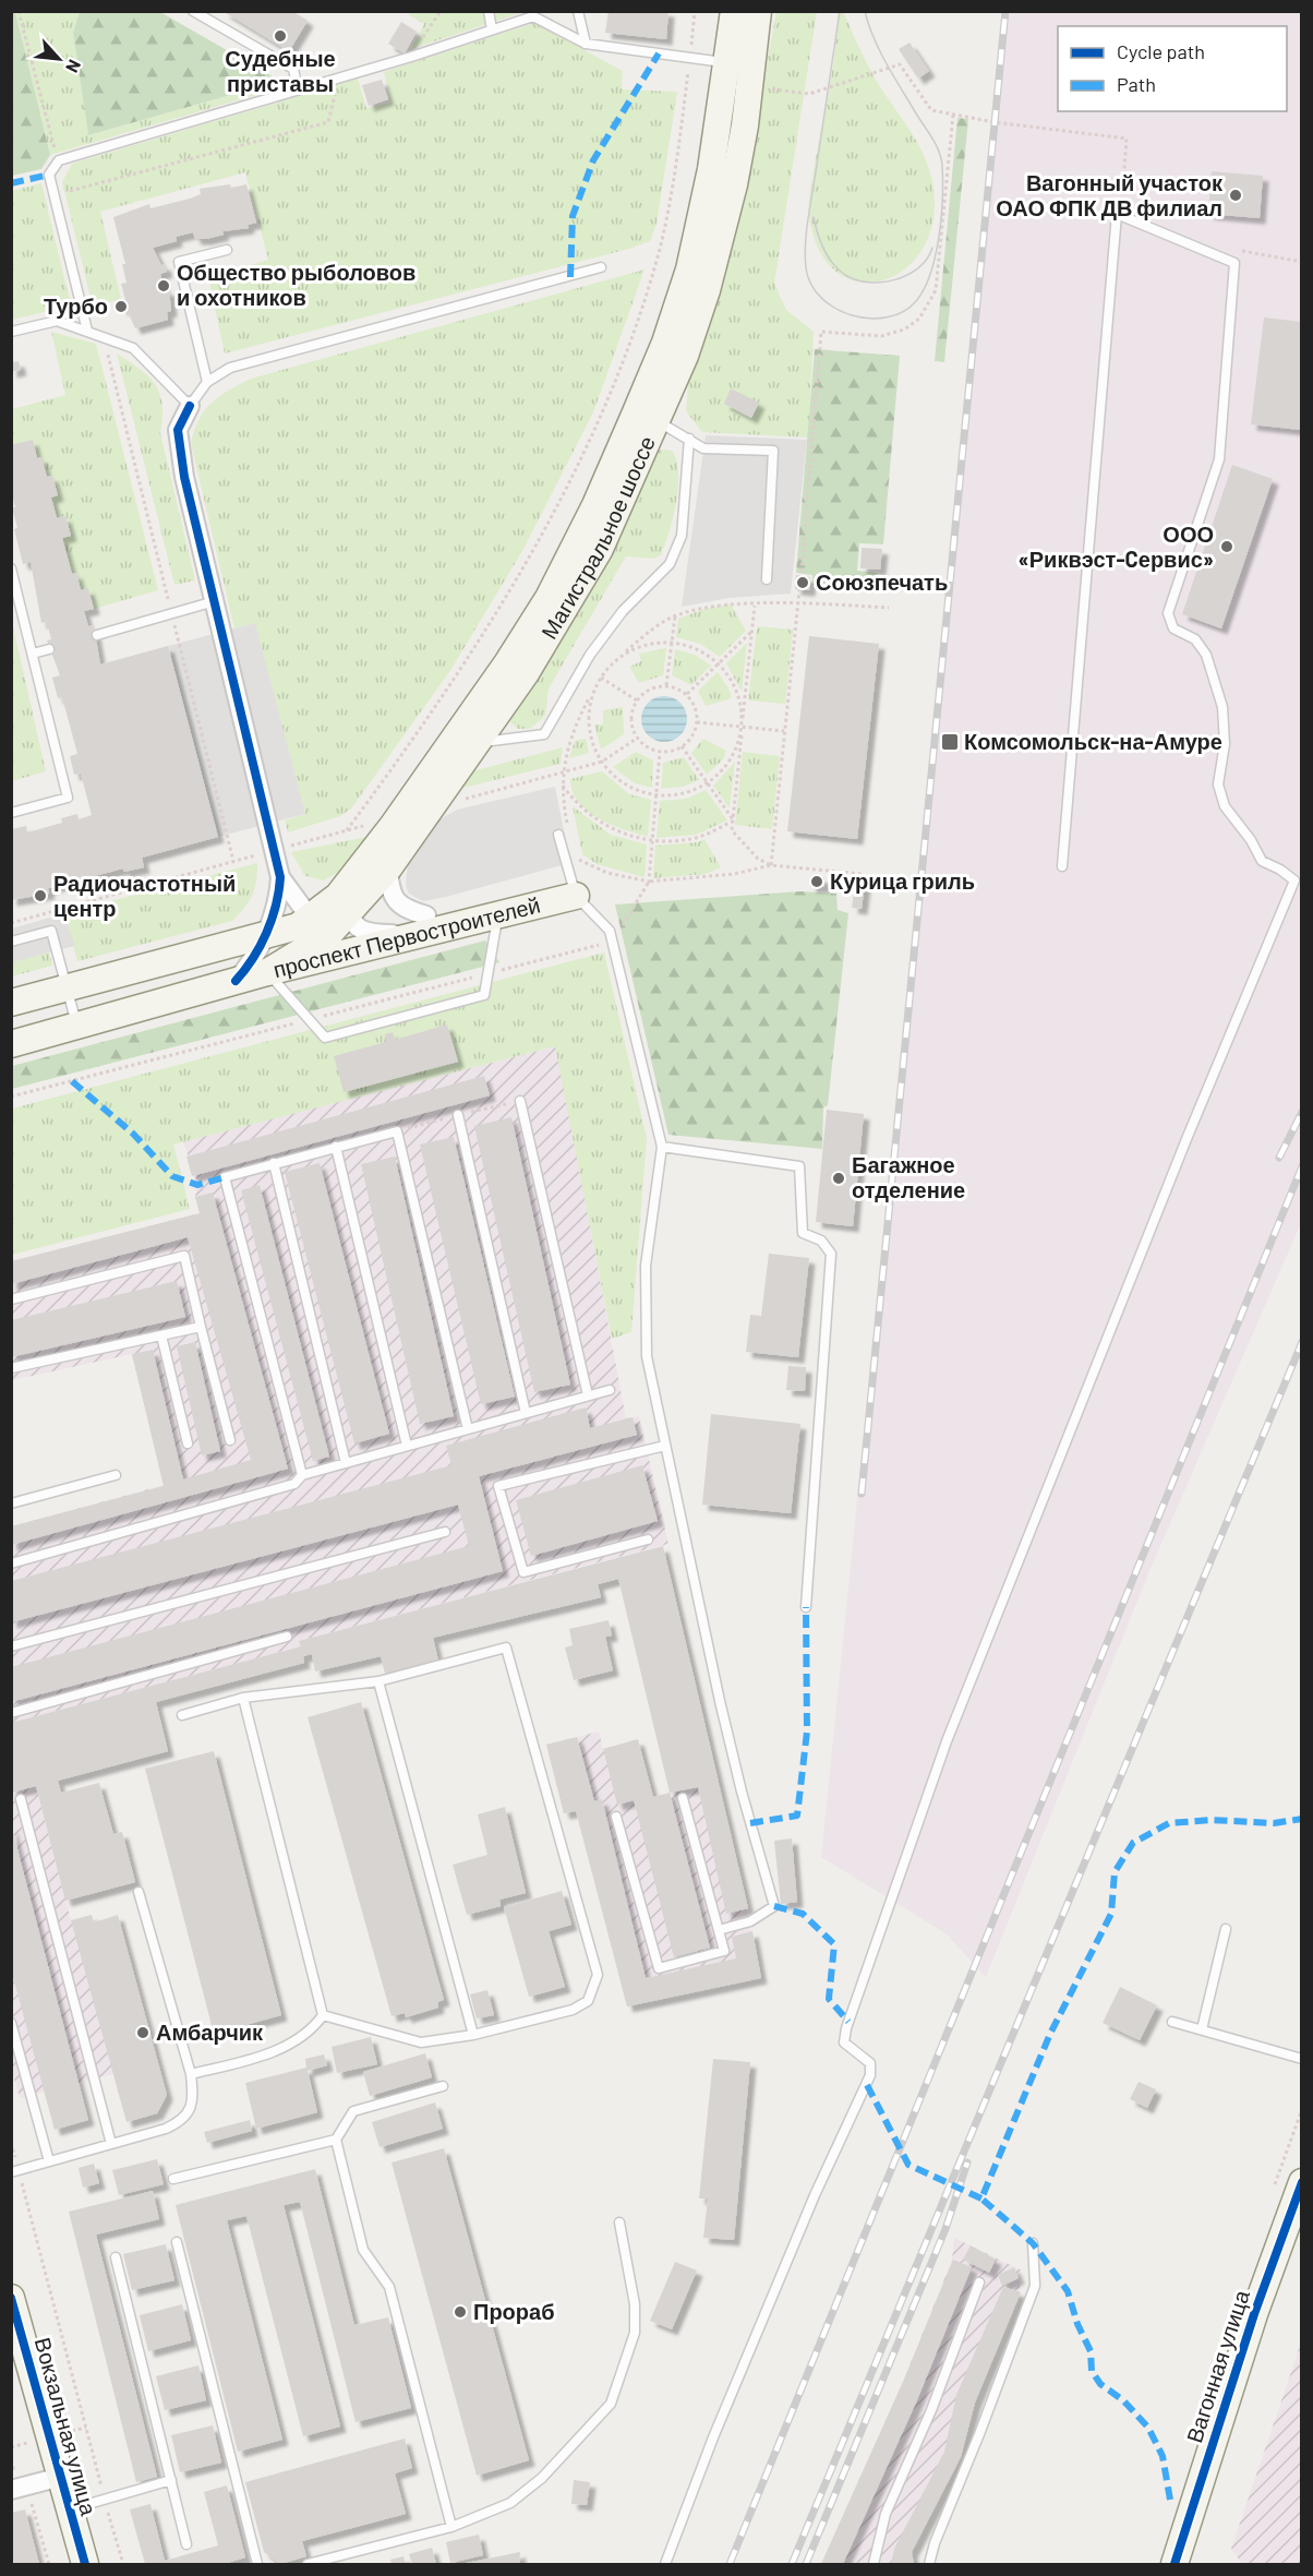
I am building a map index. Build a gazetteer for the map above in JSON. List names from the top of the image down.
{
  "streets": {
    "main road": [
      "Магистральное шоссе",
      "проспект Первостроителей",
      "Вагонная улица",
      "Вокзальная улица"
    ]
  },
  "crossings": [
    ["Магистральное шоссе", "проспект Первостроителей"]
  ],
  "places": {
    "other": [
      "Судебные приставы",
      "Вагонный участок ОАО ФПК ДВ филиал",
      "Общество рыболовов и охотников",
      "Турбо",
      "ООО «Риквэст-Cервис»",
      "Союзпечать",
      "Курица гриль",
      "Радиочастотный центр",
      "Багажное отделение",
      "Амбарчик",
      "Прораб"
    ],
    "transit": ["Комсомольск-на-Амуре"]
  },
  "legend": ["Cycle path", "Path"],
  "north": "bottom right"
}
